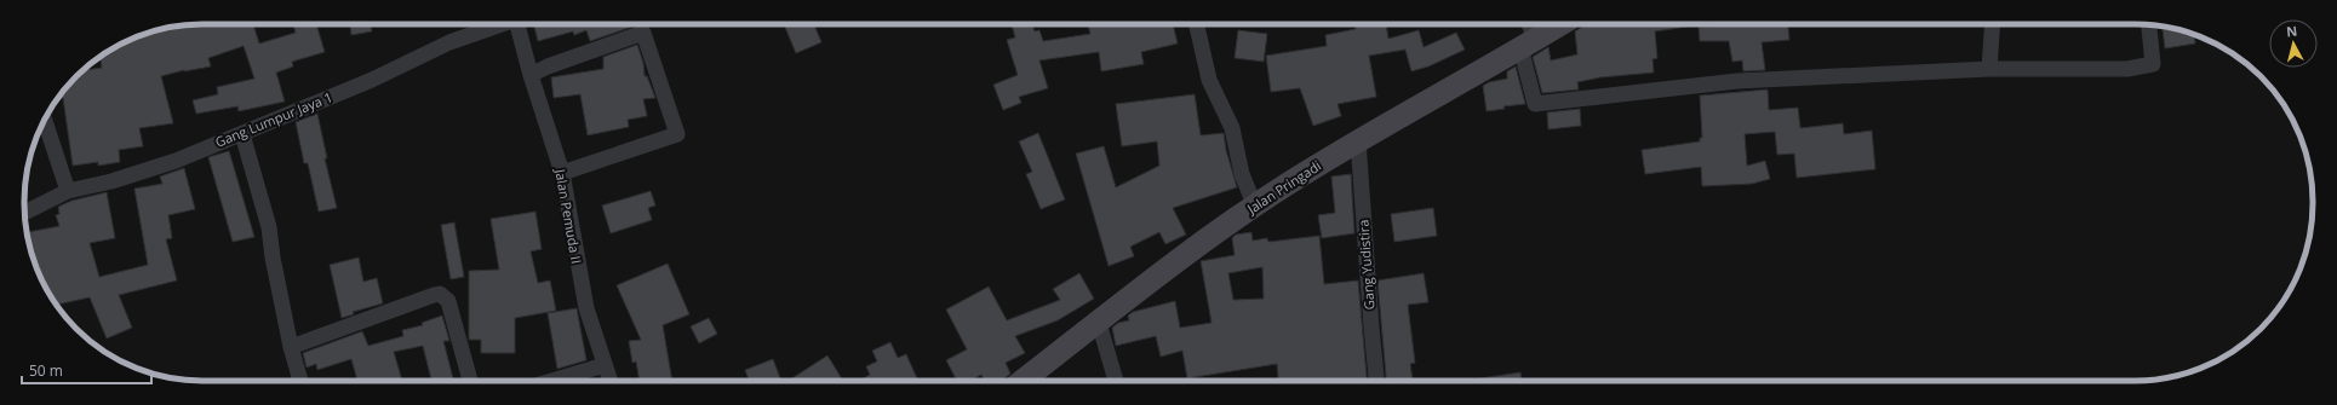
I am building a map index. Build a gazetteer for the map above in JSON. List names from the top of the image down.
{
  "streets": {
    "street": [
      "Gang Lumpur Jaya 1",
      "Jalan Pringadi",
      "Jalan Pemuda II",
      "Gang Yudistira"
    ]
  },
  "crossings": [
    ["Jalan Pringadi", "Gang Yudistira"]
  ],
  "scale_bar": "50 m",
  "north": "top"
}
